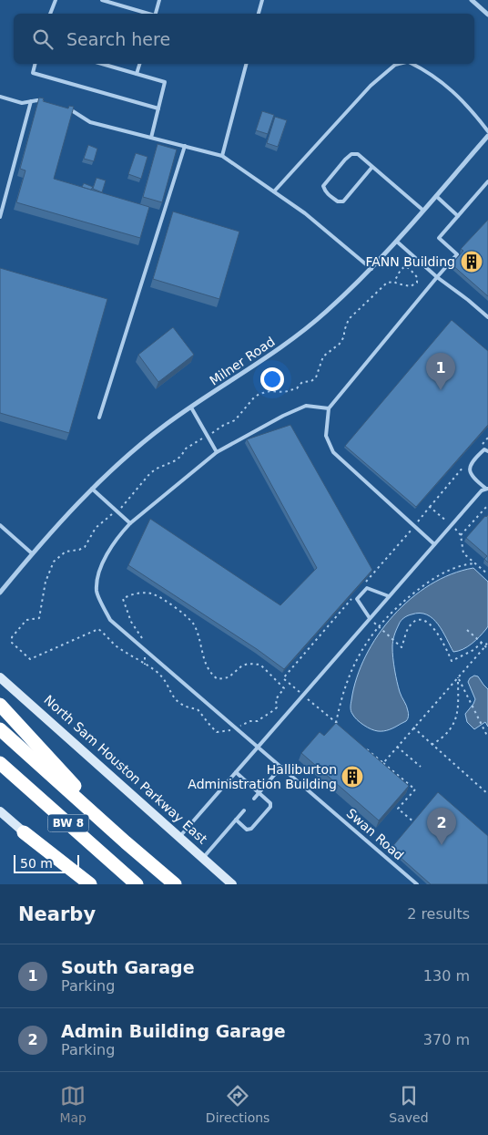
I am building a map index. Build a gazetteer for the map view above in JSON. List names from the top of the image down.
{
  "streets": {
    "highway": ["BW 8"],
    "main road": ["North Sam Houston Parkway East"],
    "street": ["Milner Road"],
    "lane": ["Swan Road"]
  },
  "places": {
    "building": ["FANN Building", "Halliburton Administration Building"]
  },
  "scale_bar": "50 m",
  "page": {
    "search": "Search here",
    "pins": ["1", "2"],
    "scale": "50 m",
    "heading": ["Nearby", "2 results"],
    "list": [
      {
        "mark": "1",
        "name": "South Garage",
        "note": "Parking",
        "value": "130 m"
      },
      {
        "mark": "2",
        "name": "Admin Building Garage",
        "note": "Parking",
        "value": "370 m"
      }
    ],
    "nav": ["Map", "Directions", "Saved"]
  }
}
